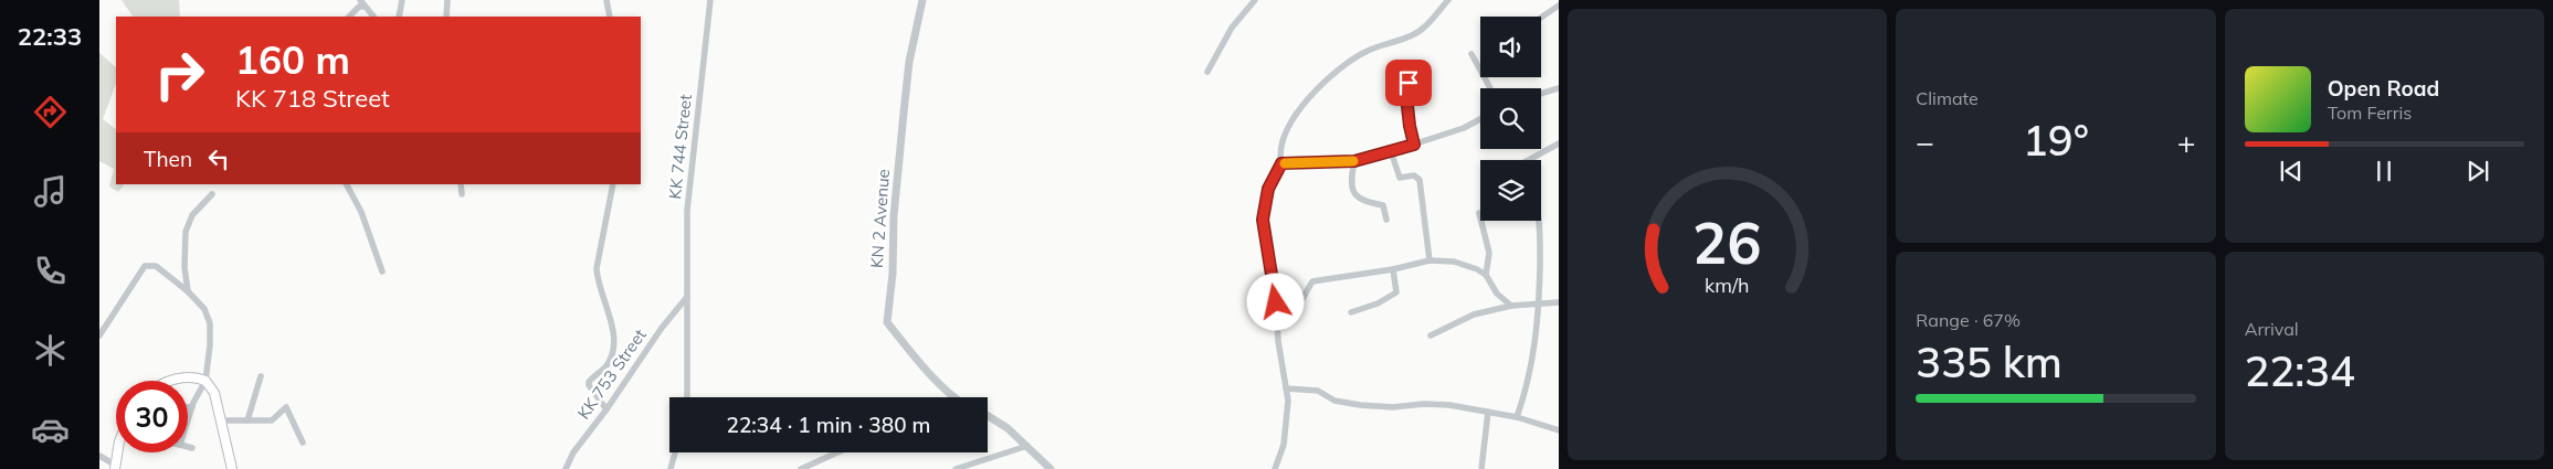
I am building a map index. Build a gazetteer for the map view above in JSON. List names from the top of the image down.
{
  "streets": {
    "street": ["KK 744 Street", "KN 2 Avenue", "KK 753 Street"]
  },
  "crossings": [
    ["KK 744 Street", "KK 753 Street"]
  ],
  "page": {
    "tabs": "22:33",
    "tile": [
      "Climate",
      ["Range · 67%", "335 km"],
      ["Arrival", "22:34"]
    ],
    "turn": ["160 m", "KK 718 Street"],
    "song": ["Open Road", "Tom Ferris"],
    "heat": ["−", "19°", "+"],
    "then": "Then",
    "limit": "30",
    "trip": "22:34 · 1 min · 380 m",
    "gauge": ["26", "km/h"]
  }
}
